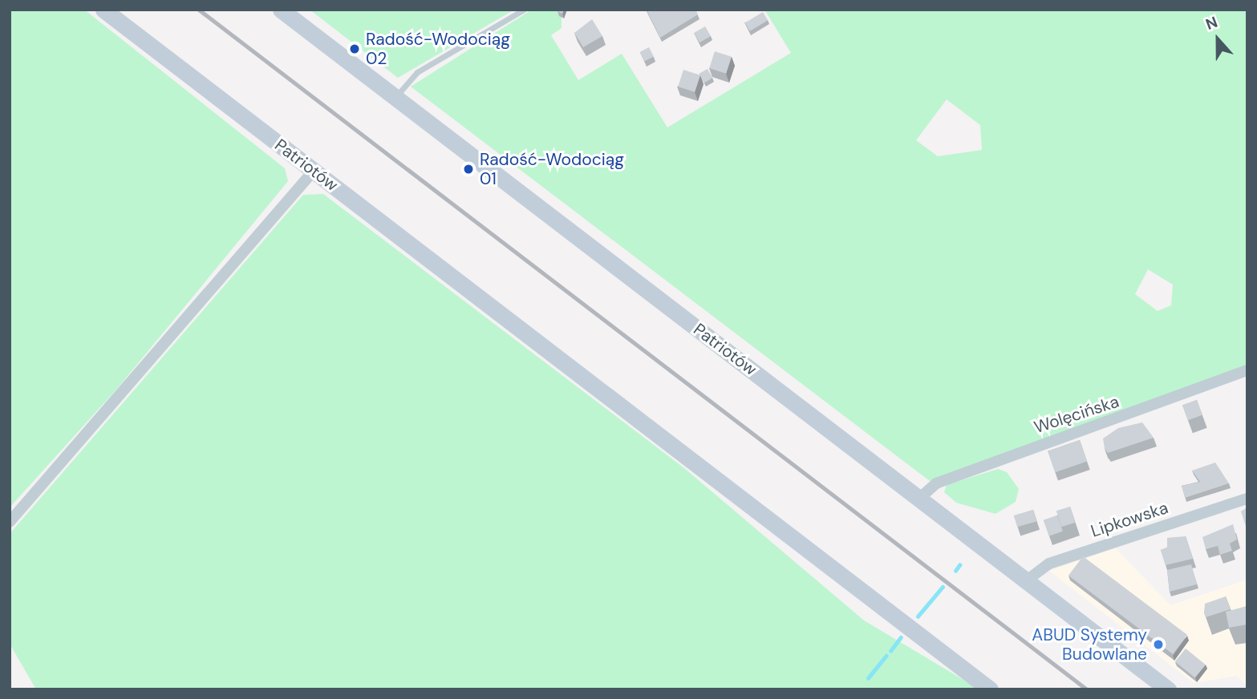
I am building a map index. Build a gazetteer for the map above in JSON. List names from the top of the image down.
{
  "streets": {
    "main road": ["Patriotów"],
    "street": ["Wolęcińska", "Lipkowska"]
  },
  "crossings": [
    ["Patriotów", "Wolęcińska"],
    ["Patriotów", "Lipkowska"]
  ],
  "places": ["Radość-Wodociąg 02", "Radość-Wodociąg 01", "ABUD Systemy Budowlane"],
  "north": "top"
}
